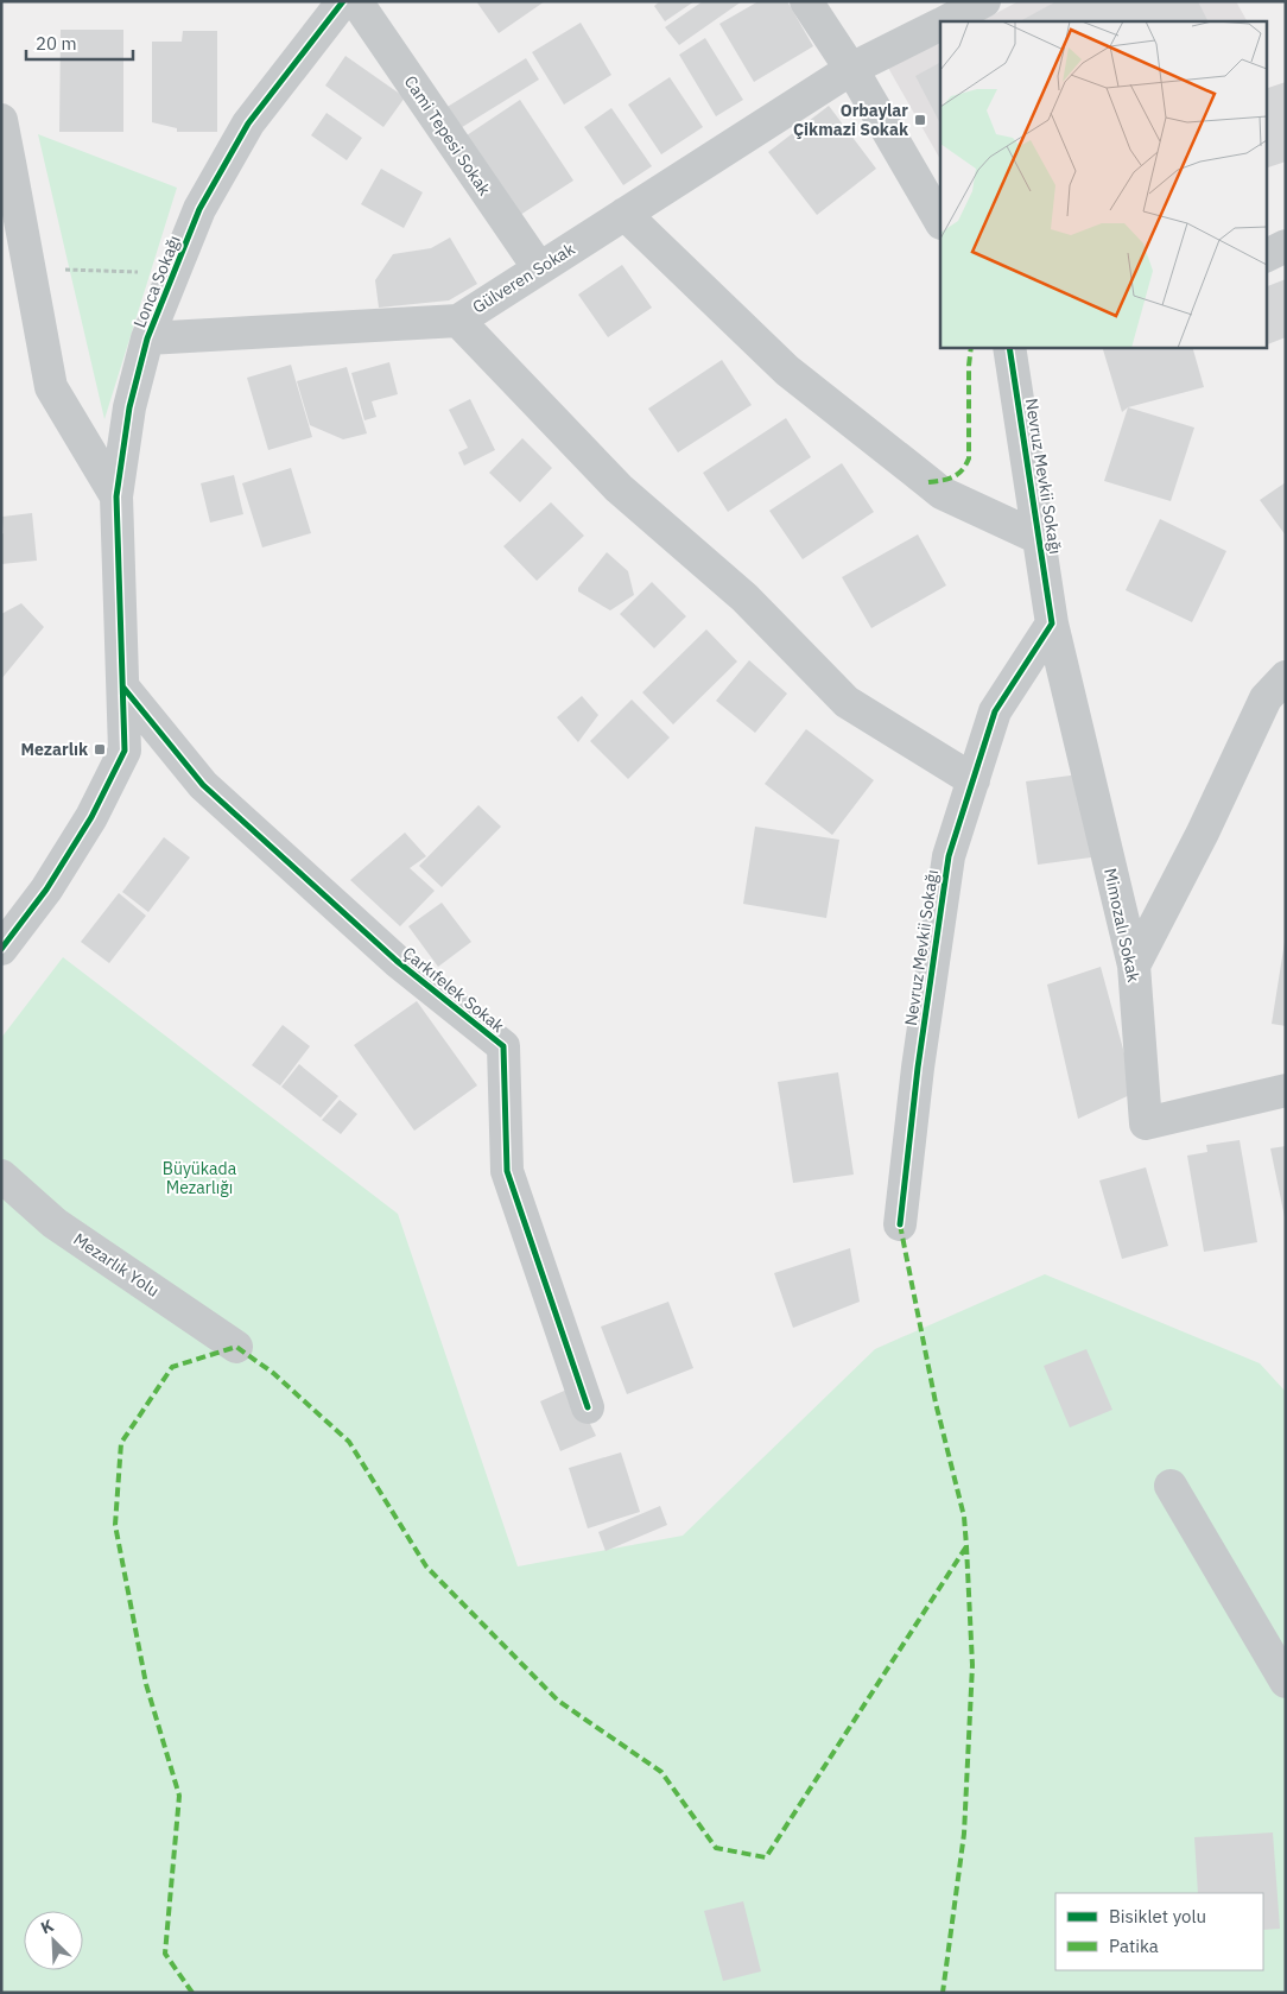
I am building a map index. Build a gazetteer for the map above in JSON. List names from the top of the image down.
{
  "streets": {
    "street": [
      "Cami Tepesi Sokak",
      "Gülveren Sokak",
      "Lonca Sokağı",
      "Nevruz Mevkii Sokağı",
      "Mimozalı Sokak",
      "Çarkıfelek Sokak",
      "Mezarlık Yolu"
    ]
  },
  "crossings": [
    ["Cami Tepesi Sokak", "Gülveren Sokak"],
    ["Gülveren Sokak", "Lonca Sokağı"],
    ["Lonca Sokağı", "Çarkıfelek Sokak"],
    ["Nevruz Mevkii Sokağı", "Mimozalı Sokak"]
  ],
  "parks": ["Büyükada Mezarlığı"],
  "places": {
    "transit": ["Orbaylar Çikmazi Sokak", "Mezarlık"]
  },
  "legend": ["Bisiklet yolu", "Patika"],
  "scale_bar": "20 m",
  "north": "top left"
}
